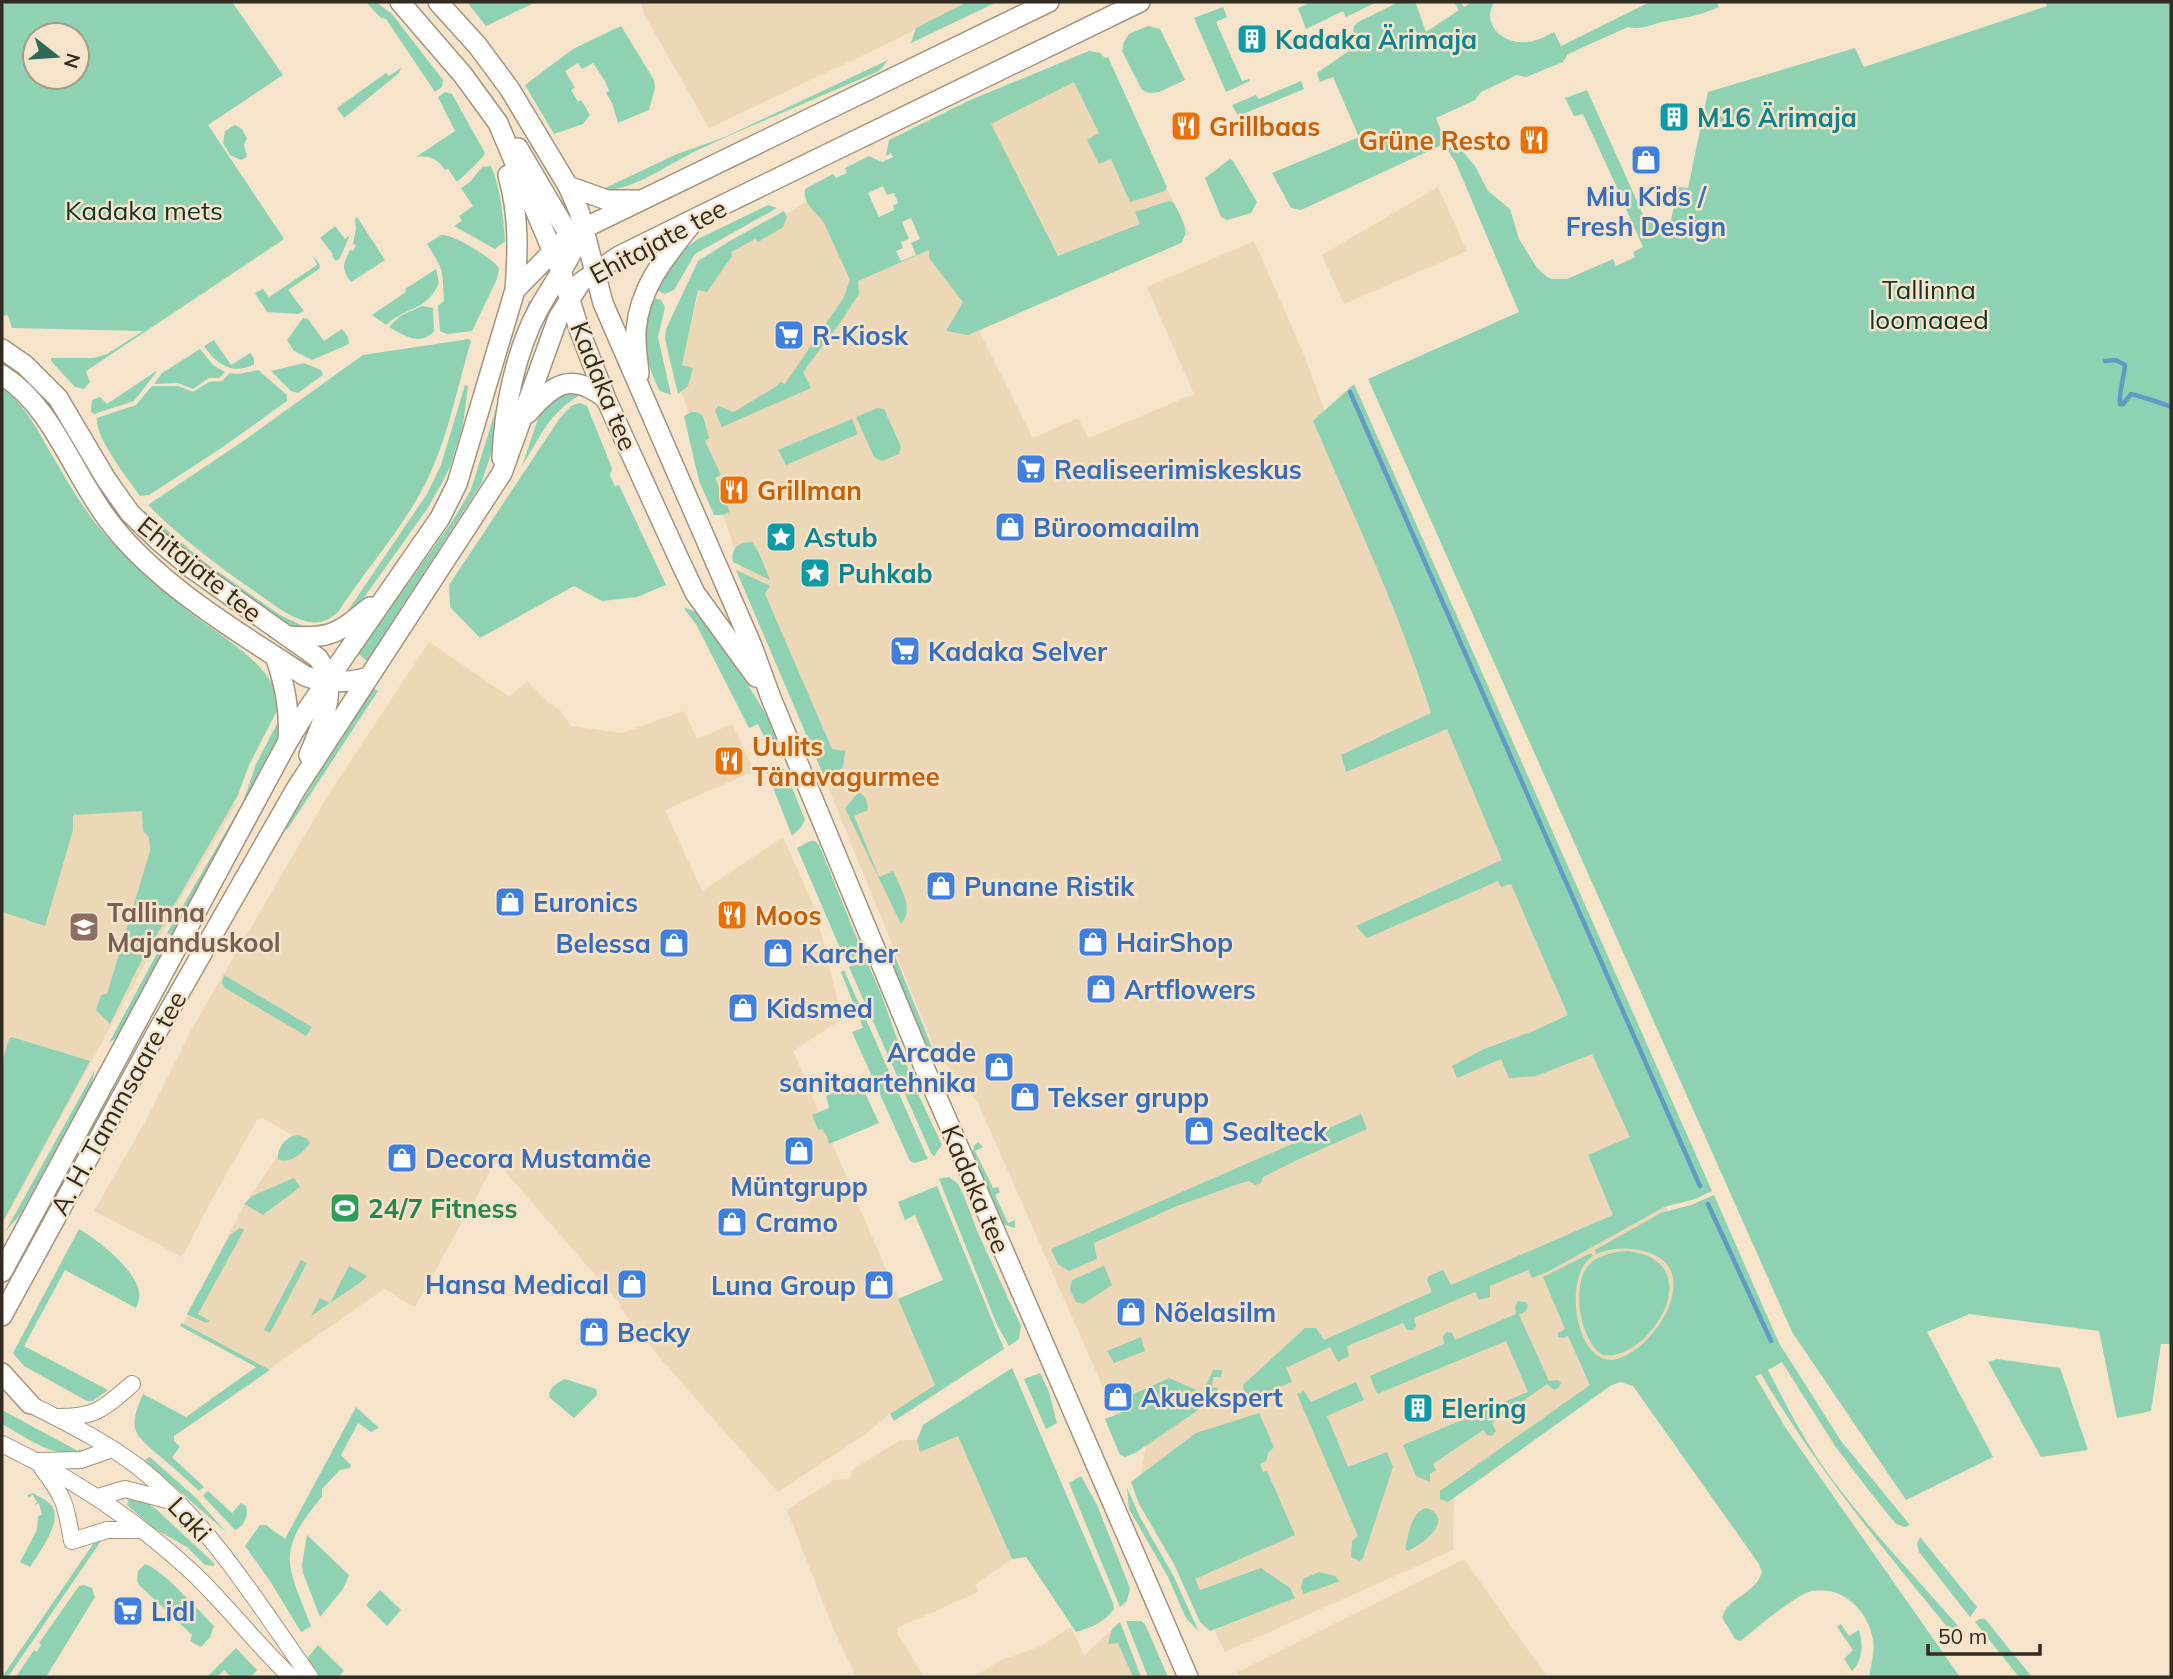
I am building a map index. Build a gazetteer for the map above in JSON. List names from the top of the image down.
{
  "streets": {
    "main road": ["Ehitajate tee", "Kadaka tee", "A. H. Tammsaare tee"],
    "street": ["Laki"]
  },
  "crossings": [
    ["Ehitajate tee", "Kadaka tee"],
    ["Ehitajate tee", "A. H. Tammsaare tee"]
  ],
  "parks": ["Kadaka mets", "Tallinna loomaaed"],
  "places": {
    "building": ["Kadaka Ärimaja", "M16 Ärimaja", "Elering"],
    "restaurant": [
      "Grillbaas",
      "Grüne Resto",
      "Grillman",
      "Uulits Tänavagurmee",
      "Moos"
    ],
    "shop": [
      "Miu Kids / Fresh Design",
      "Büroomaailm",
      "Punane Ristik",
      "Euronics",
      "HairShop",
      "Belessa",
      "Karcher",
      "Artflowers",
      "Kidsmed",
      "Arcade sanitaartehnika",
      "Tekser grupp",
      "Sealteck",
      "Müntgrupp",
      "Decora Mustamäe",
      "Cramo",
      "Hansa Medical",
      "Luna Group",
      "Nõelasilm",
      "Becky",
      "Akuekspert"
    ],
    "supermarket": [
      "R-Kiosk",
      "Realiseerimiskeskus",
      "Kadaka Selver",
      "Lidl"
    ],
    "place": ["Astub", "Puhkab"],
    "school or university": ["Tallinna Majanduskool"],
    "sports": ["24/7 Fitness"]
  },
  "scale_bar": "50 m",
  "north": "right"
}
